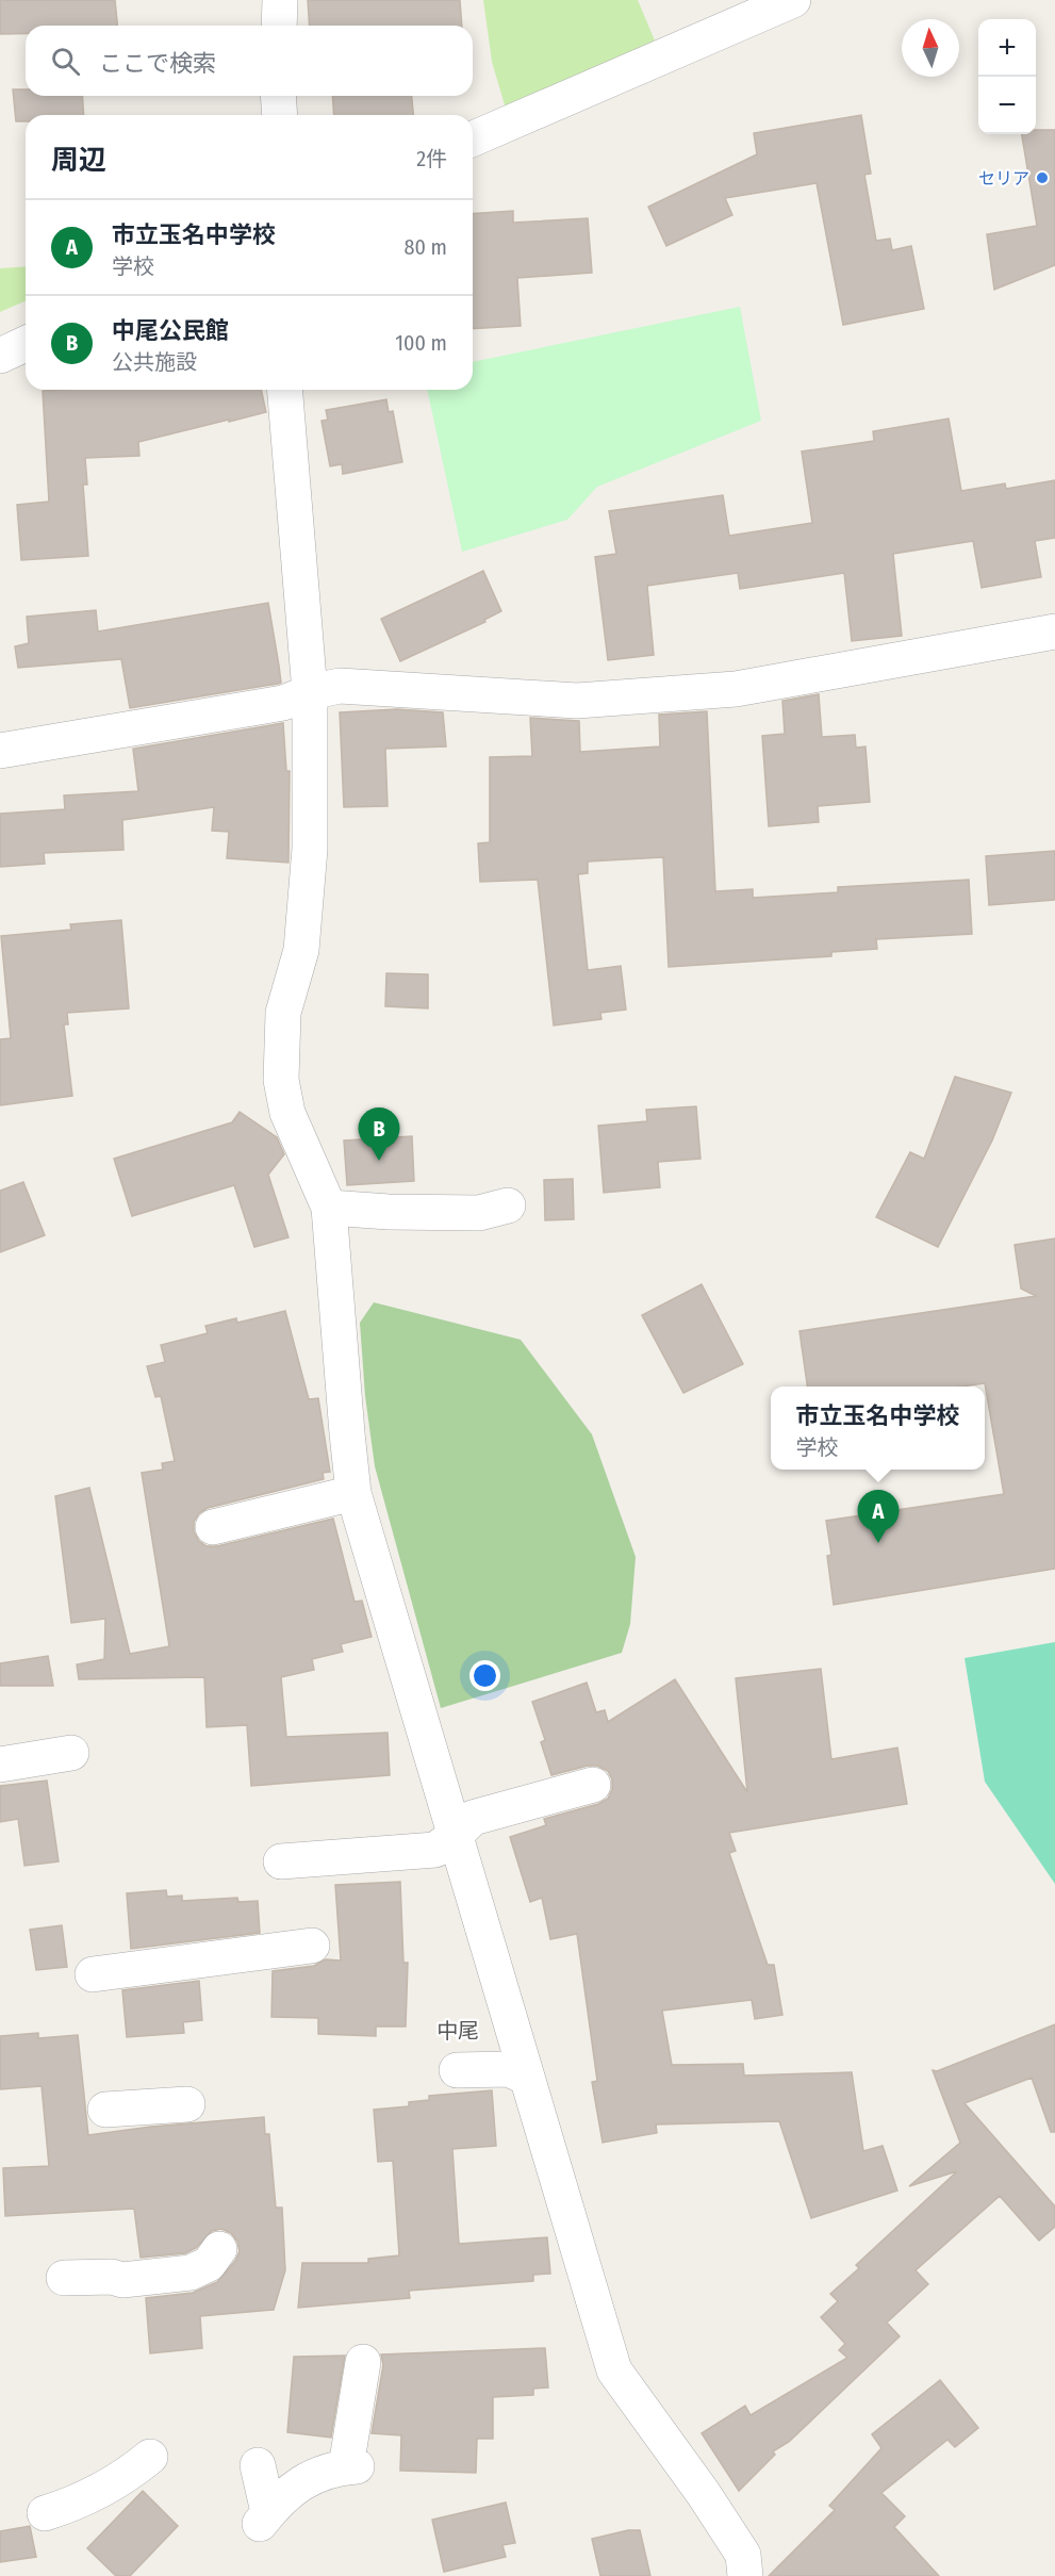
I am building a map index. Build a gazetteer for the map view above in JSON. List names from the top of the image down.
{
  "districts": ["中尾"],
  "places": ["セリア"],
  "north": "top",
  "page": {
    "map_buttons": ["+", "−"],
    "search": "ここで検索",
    "heading": ["周辺", "2件"],
    "list": [
      {
        "mark": "A",
        "name": "市立玉名中学校",
        "note": "学校",
        "value": "80 m"
      },
      {
        "mark": "B",
        "name": "中尾公民館",
        "note": "公共施設",
        "value": "100 m"
      }
    ],
    "pins": ["B", "A"],
    "popup": ["市立玉名中学校", "学校"]
  }
}
